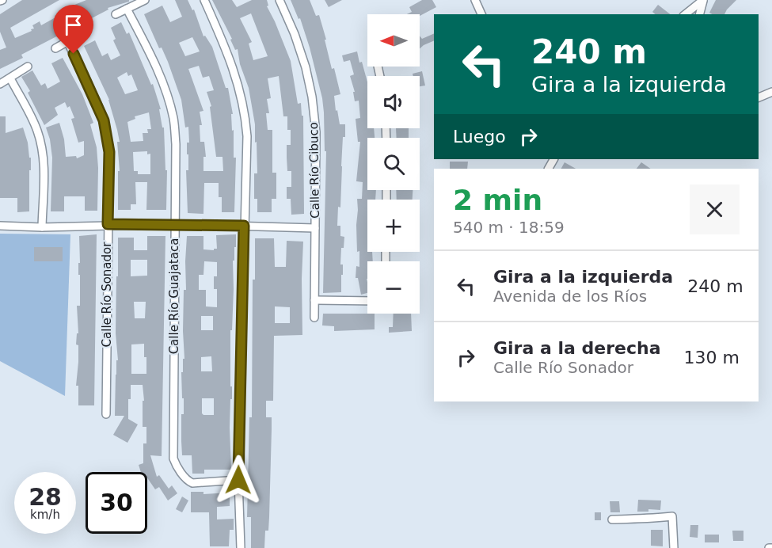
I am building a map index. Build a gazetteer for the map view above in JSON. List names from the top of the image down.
{
  "streets": {
    "street": ["Calle Río Cibuco", "Calle Río Sonador", "Calle Río Guajataca"]
  },
  "north": "left",
  "page": {
    "map_buttons": ["+", "−"],
    "turn": ["240 m", "Gira a la izquierda"],
    "then": "Luego",
    "heading": ["2 min", "540 m · 18:59"],
    "list": [
      {
        "name": "Gira a la izquierda",
        "note": "Avenida de los Ríos",
        "value": "240 m"
      },
      {
        "name": "Gira a la derecha",
        "note": "Calle Río Sonador",
        "value": "130 m"
      }
    ],
    "speed": "28 km/h",
    "limit": "30"
  }
}
